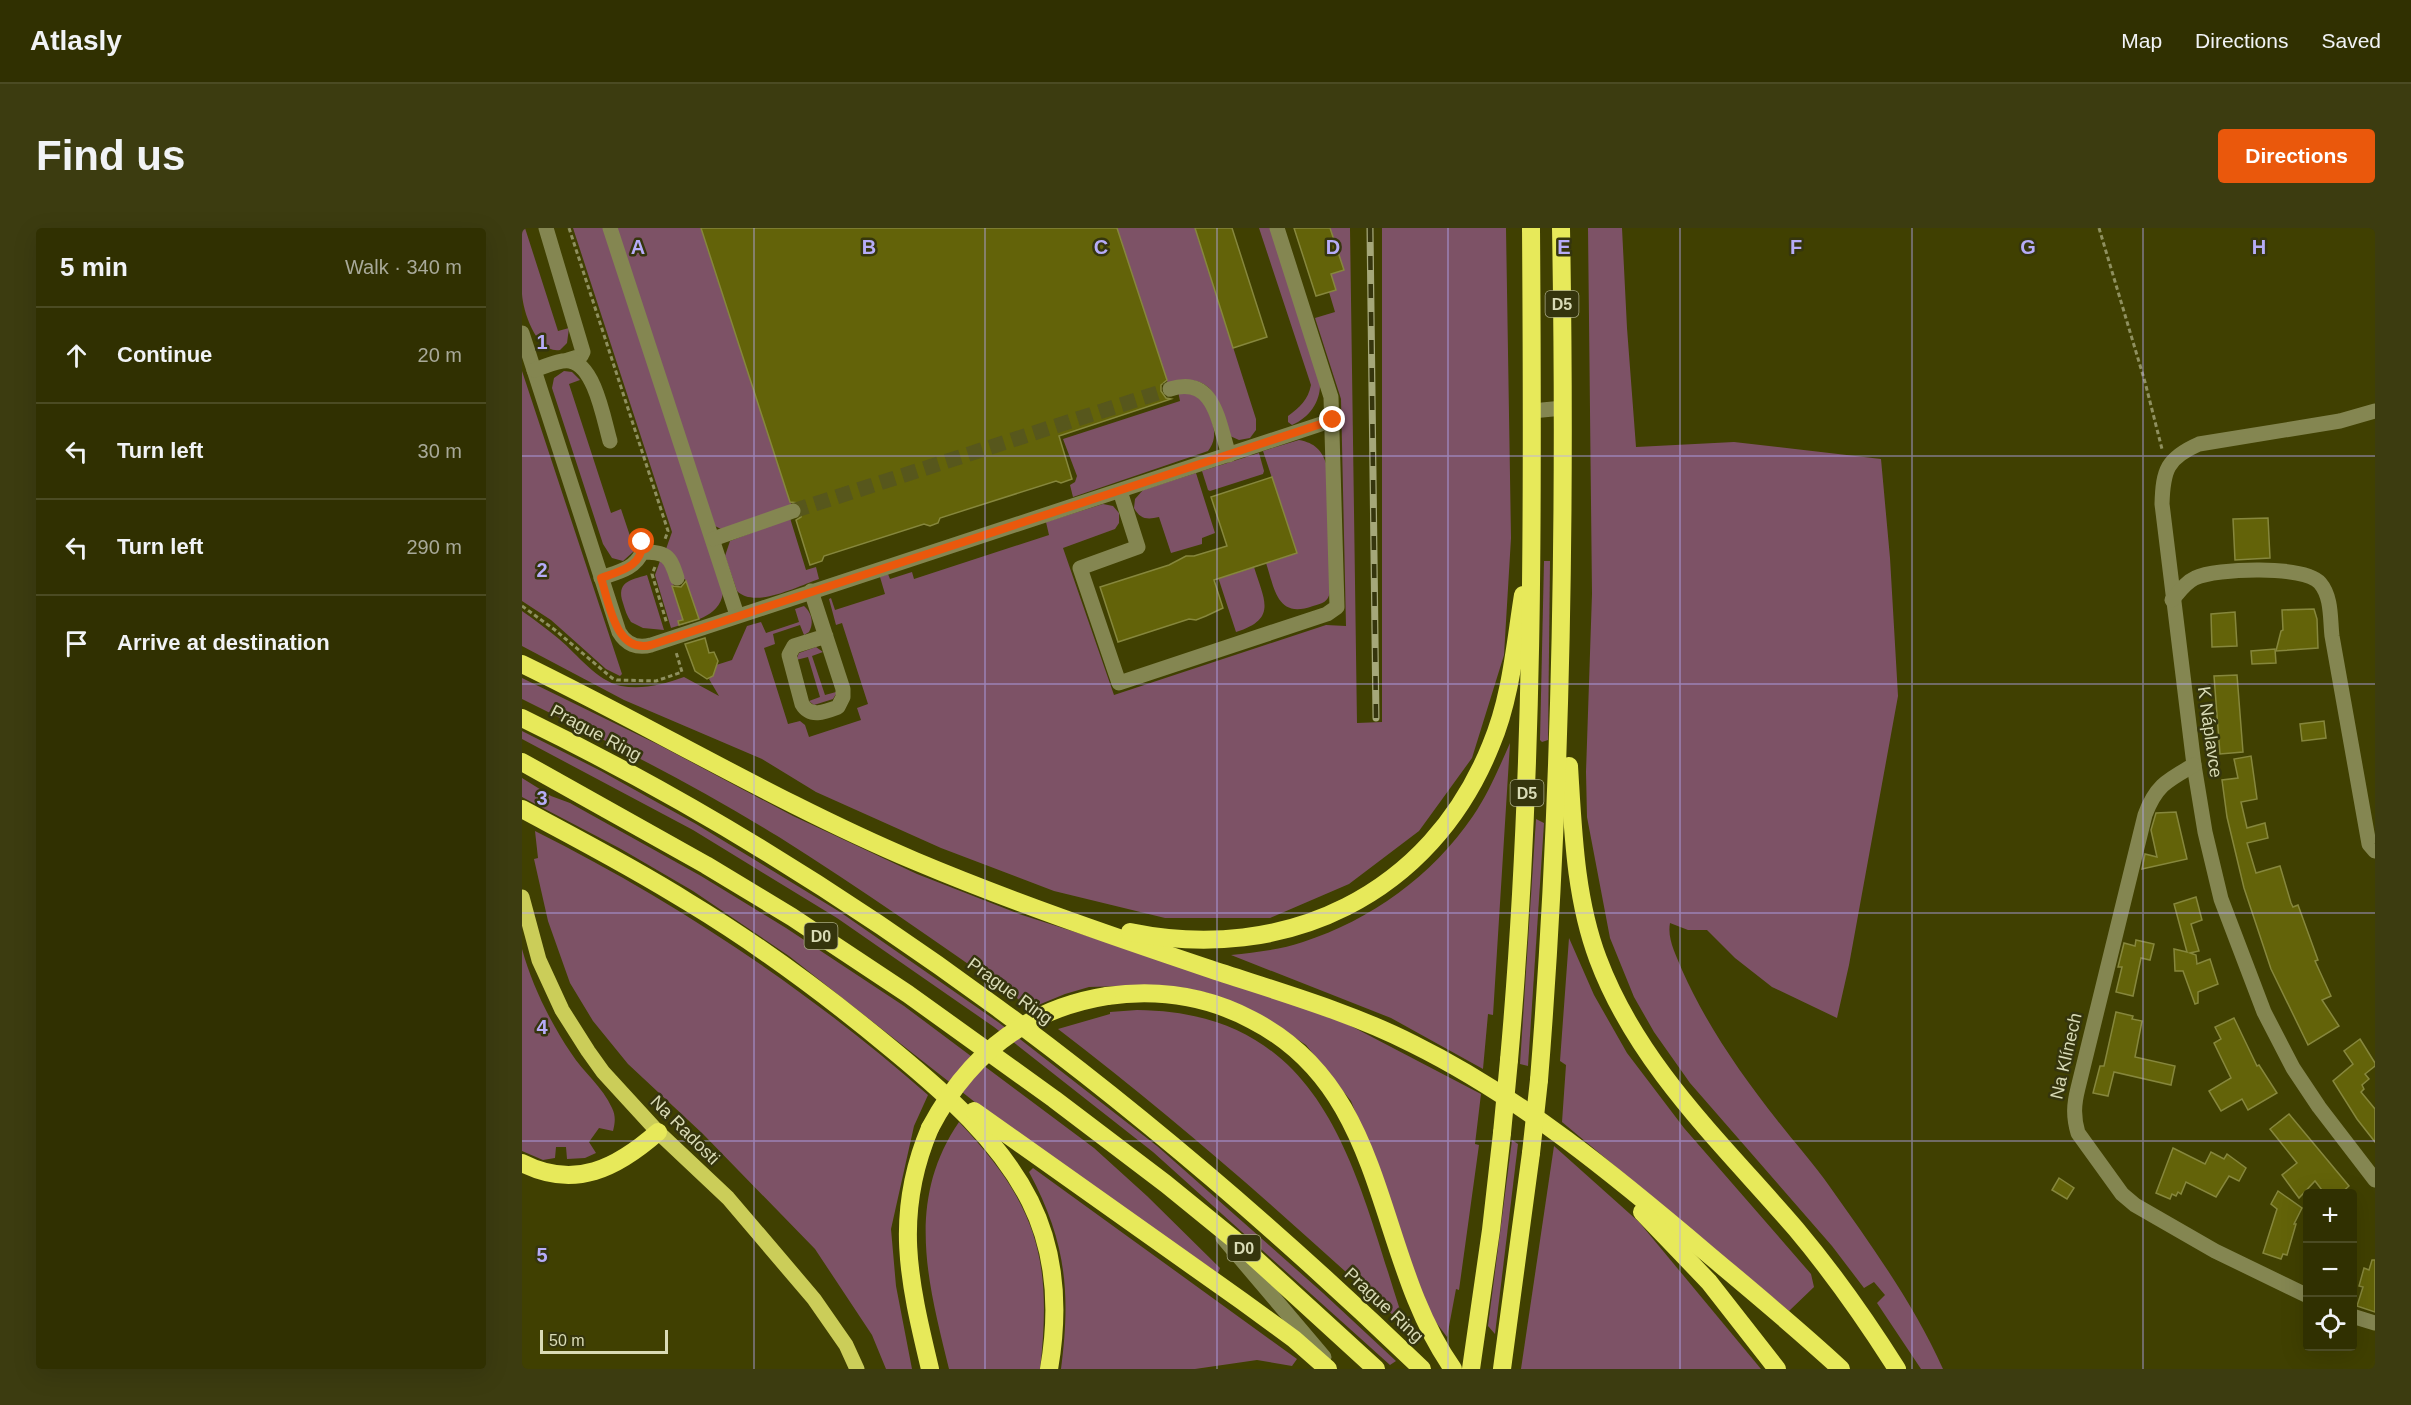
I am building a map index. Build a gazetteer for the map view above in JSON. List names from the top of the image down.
{
  "streets": {
    "highway": ["D5", "Prague Ring", "D0"],
    "main road": ["Na Radosti"],
    "street": ["K Náplavce", "Na Klínech"]
  },
  "crossings": [
    ["K Náplavce", "Na Klínech"]
  ],
  "scale_bar": "50 m",
  "page": {
    "header": "Atlasly",
    "nav": ["Map", "Directions", "Saved"],
    "buttons": "Directions",
    "title": "Find us",
    "heading": ["5 min", "Walk · 340 m"],
    "list": [
      ["Continue", "20 m"],
      ["Turn left", "30 m"],
      ["Turn left", "290 m"],
      "Arrive at destination"
    ],
    "map_buttons": ["+", "−"],
    "scale": "50 m"
  },
  "grid": {
    "columns": [
      "A",
      "B",
      "C",
      "D",
      "E",
      "F",
      "G",
      "H"
    ],
    "rows": [
      "1",
      "2",
      "3",
      "4",
      "5"
    ]
  }
}
